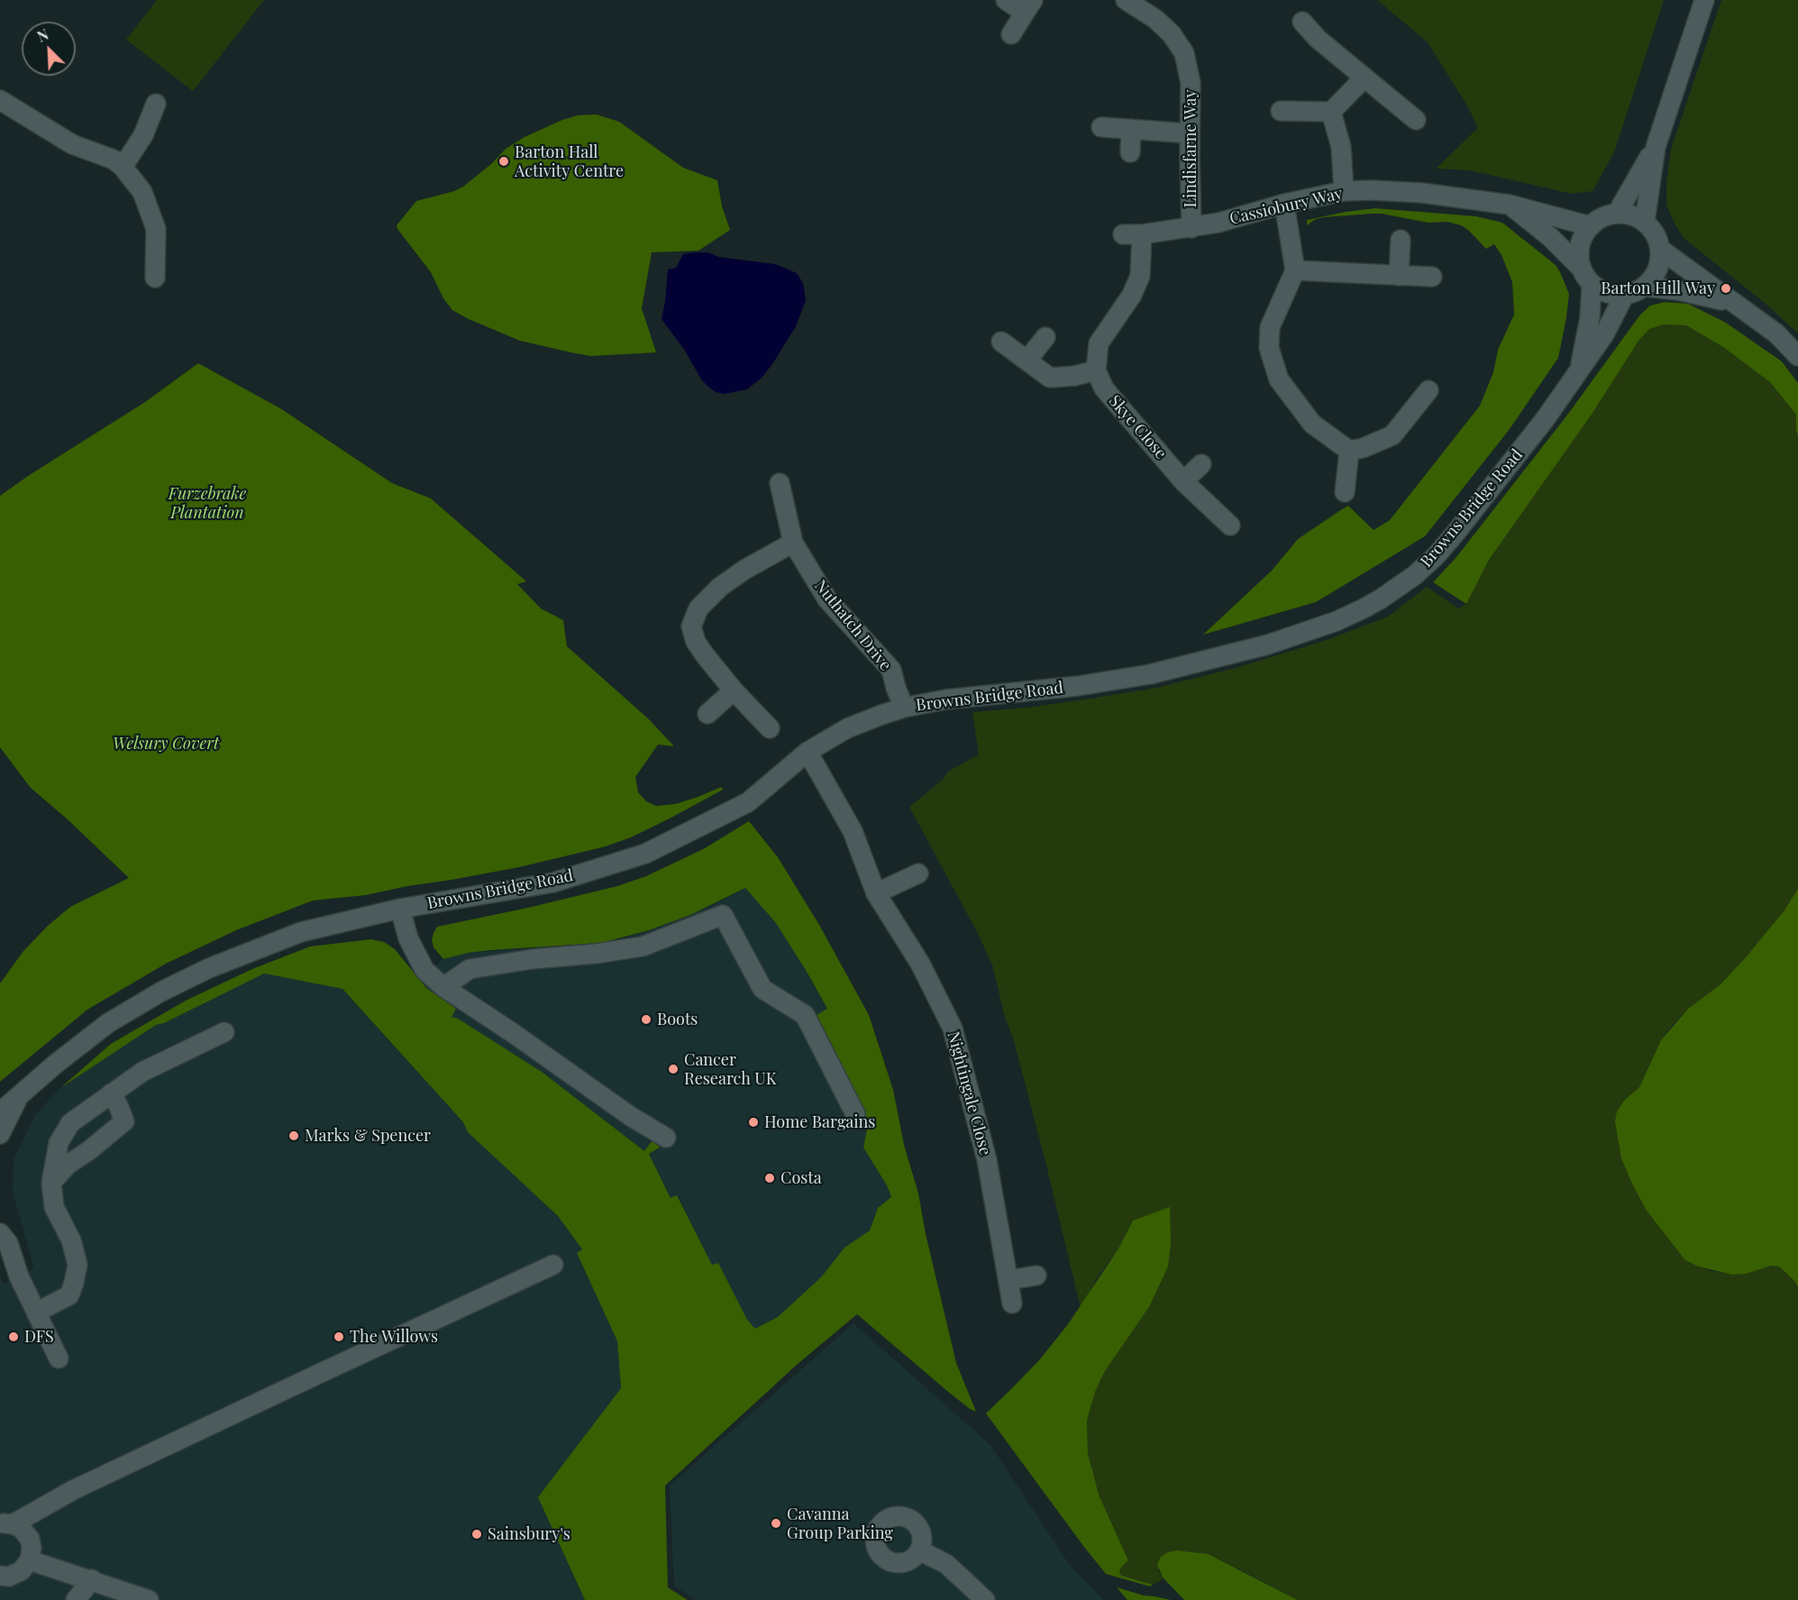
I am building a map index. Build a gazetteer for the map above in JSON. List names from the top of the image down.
{
  "streets": {
    "street": [
      "Lindisfarne Way",
      "Cassiobury Way",
      "Skye Close",
      "Browns Bridge Road",
      "Nuthatch Drive",
      "Nightingale Close"
    ]
  },
  "crossings": [
    ["Lindisfarne Way", "Cassiobury Way"],
    ["Cassiobury Way", "Browns Bridge Road"],
    ["Browns Bridge Road", "Nuthatch Drive"],
    ["Browns Bridge Road", "Nightingale Close"]
  ],
  "parks": ["Furzebrake Plantation", "Welsury Covert"],
  "places": [
    "Barton Hall Activity Centre",
    "Barton Hill Way",
    "Boots",
    "Cancer Research UK",
    "Home Bargains",
    "Marks & Spencer",
    "Costa",
    "DFS",
    "The Willows",
    "Cavanna Group Parking",
    "Sainsbury's"
  ],
  "north": "top left"
}
